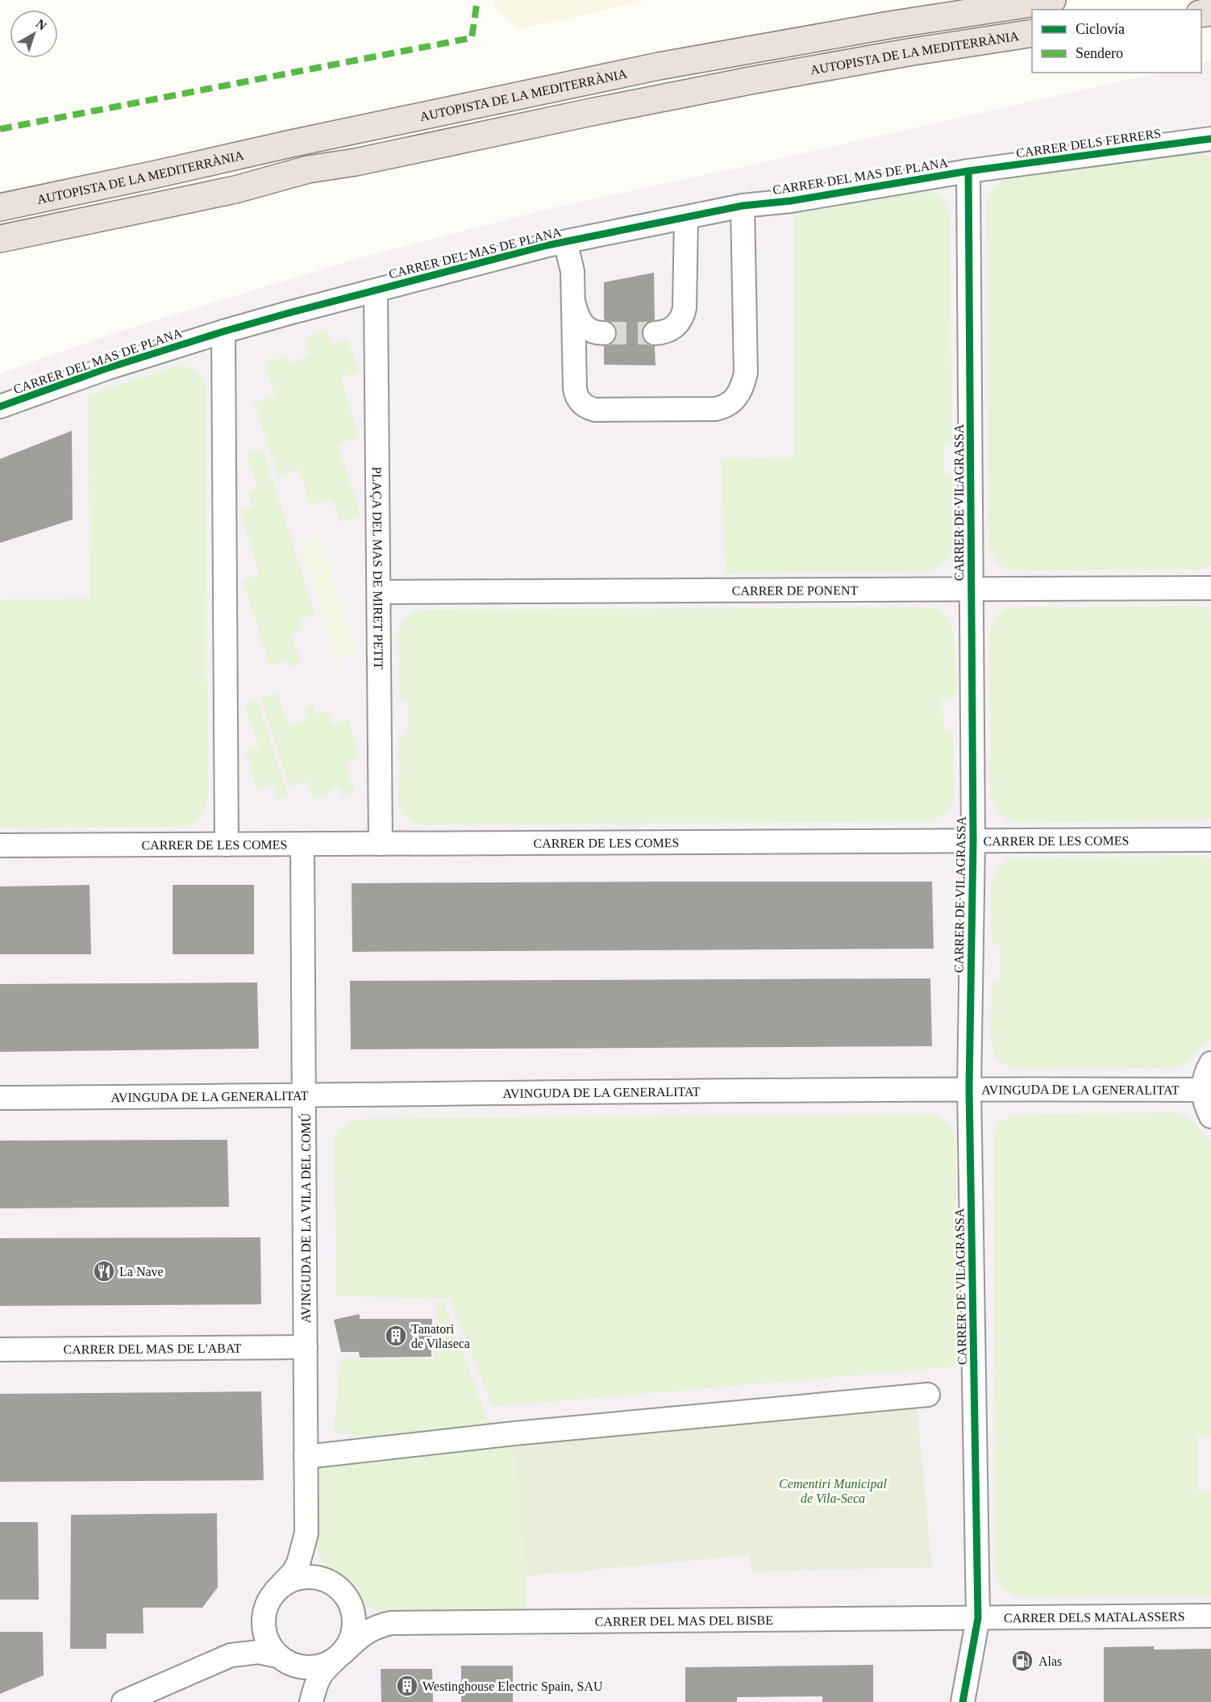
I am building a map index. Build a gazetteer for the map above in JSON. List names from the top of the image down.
{
  "streets": {
    "highway": ["AUTOPISTA DE LA MEDITERRÀNIA"],
    "street": [
      "CARRER DELS FERRERS",
      "CARRER DEL MAS DE PLANA",
      "CARRER DE VILAGRASSA",
      "PLAÇA DEL MAS DE MIRET PETIT",
      "CARRER DE PONENT",
      "CARRER DE LES COMES",
      "AVINGUDA DE LA GENERALITAT",
      "AVINGUDA DE LA VILA DEL COMÚ",
      "CARRER DEL MAS DE L'ABAT",
      "CARRER DELS MATALASSERS",
      "CARRER DEL MAS DEL BISBE"
    ]
  },
  "crossings": [
    ["CARRER DELS FERRERS", "CARRER DEL MAS DE PLANA"],
    ["CARRER DELS FERRERS", "CARRER DE VILAGRASSA"],
    ["CARRER DEL MAS DE PLANA", "CARRER DE VILAGRASSA"],
    ["CARRER DEL MAS DE PLANA", "PLAÇA DEL MAS DE MIRET PETIT"],
    ["CARRER DE VILAGRASSA", "CARRER DE PONENT"],
    ["CARRER DE VILAGRASSA", "CARRER DE LES COMES"],
    ["CARRER DE VILAGRASSA", "AVINGUDA DE LA GENERALITAT"],
    ["CARRER DE VILAGRASSA", "CARRER DELS MATALASSERS"],
    ["CARRER DE VILAGRASSA", "CARRER DEL MAS DEL BISBE"],
    ["PLAÇA DEL MAS DE MIRET PETIT", "CARRER DE PONENT"],
    ["PLAÇA DEL MAS DE MIRET PETIT", "CARRER DE LES COMES"],
    ["CARRER DE LES COMES", "AVINGUDA DE LA VILA DEL COMÚ"],
    ["AVINGUDA DE LA GENERALITAT", "AVINGUDA DE LA VILA DEL COMÚ"],
    ["AVINGUDA DE LA VILA DEL COMÚ", "CARRER DEL MAS DE L'ABAT"],
    ["AVINGUDA DE LA VILA DEL COMÚ", "CARRER DEL MAS DEL BISBE"],
    ["CARRER DELS MATALASSERS", "CARRER DEL MAS DEL BISBE"]
  ],
  "parks": ["Cementiri Municipal de Vila-Seca"],
  "places": {
    "restaurant": ["La Nave"],
    "building": ["Tanatori de Vilaseca", "Westinghouse Electric Spain, SAU"],
    "fuel station": ["Alas"]
  },
  "legend": ["Ciclovía", "Sendero"],
  "north": "top right"
}
